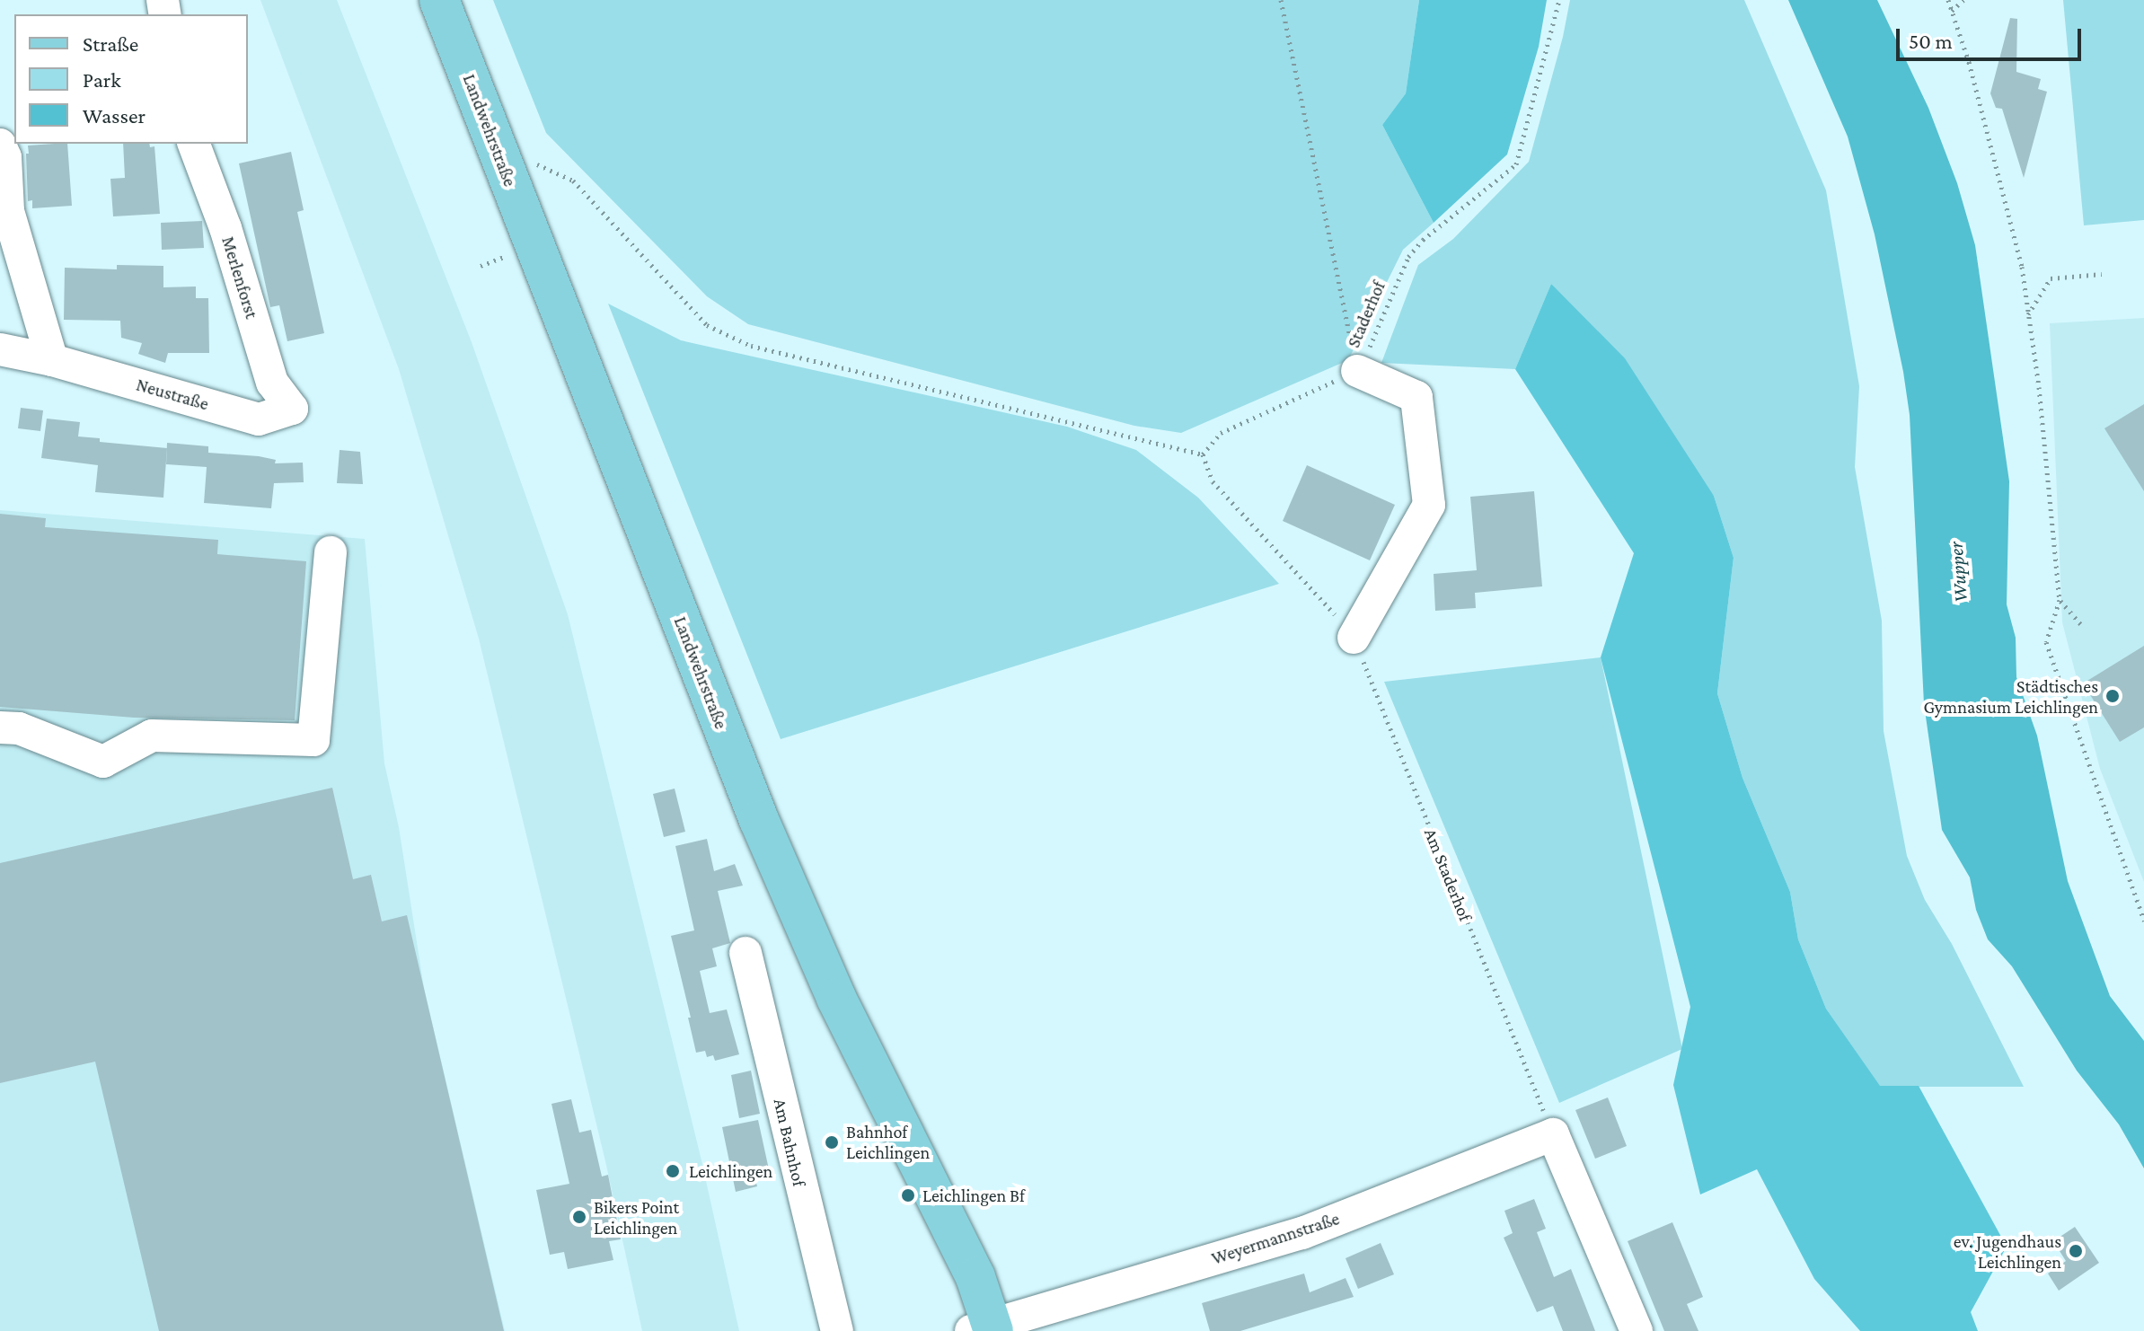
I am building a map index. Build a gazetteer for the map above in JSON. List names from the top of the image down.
{
  "streets": {
    "main road": ["Landwehrstraße"],
    "street": [
      "Merlenforst",
      "Neustraße",
      "Am Bahnhof",
      "Weyermannstraße"
    ],
    "path": ["Staderhof", "Am Staderhof"]
  },
  "crossings": [
    ["Landwehrstraße", "Weyermannstraße"],
    ["Merlenforst", "Neustraße"],
    ["Staderhof", "Am Staderhof"],
    ["Am Staderhof", "Weyermannstraße"]
  ],
  "water": ["Wupper"],
  "places": [
    "Städtisches Gymnasium Leichlingen",
    "Bahnhof Leichlingen",
    "Leichlingen",
    "Leichlingen Bf",
    "Bikers Point Leichlingen",
    "ev. Jugendhaus Leichlingen"
  ],
  "legend": ["Straße", "Park", "Wasser"],
  "scale_bar": "50 m"
}
